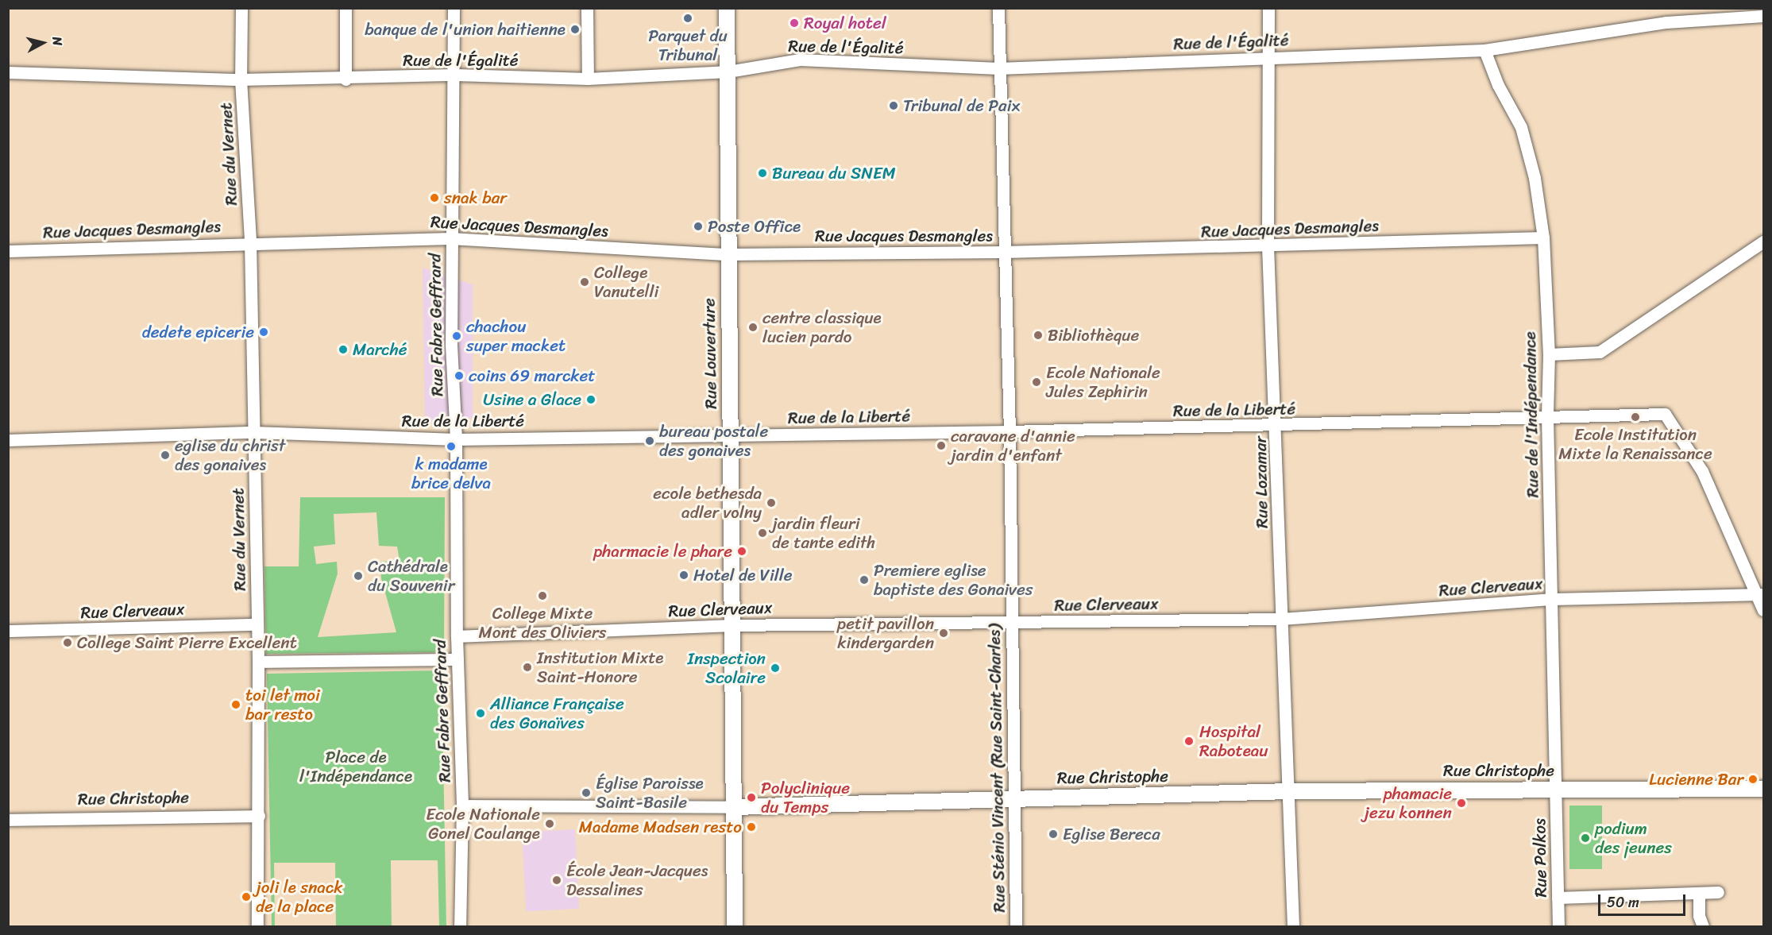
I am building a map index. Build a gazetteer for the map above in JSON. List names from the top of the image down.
{
  "streets": {
    "street": [
      "Rue de l'Égalité",
      "Rue du Vernet",
      "Rue Jacques Desmangles",
      "Rue Fabre Geffrard",
      "Rue Louverture",
      "Rue de la Liberté",
      "Rue de l'Indépendance",
      "Rue Lozamar",
      "Rue Clerveaux",
      "Rue Sténio Vincent (Rue Saint-Charles)",
      "Rue Christophe",
      "Rue Polkos"
    ]
  },
  "crossings": [
    ["Rue de l'Égalité", "Rue du Vernet"],
    ["Rue de l'Égalité", "Rue Fabre Geffrard"],
    ["Rue de l'Égalité", "Rue Louverture"],
    ["Rue de l'Égalité", "Rue de l'Indépendance"],
    ["Rue de l'Égalité", "Rue Lozamar"],
    ["Rue de l'Égalité", "Rue Sténio Vincent (Rue Saint-Charles)"],
    ["Rue du Vernet", "Rue Jacques Desmangles"],
    ["Rue du Vernet", "Rue de la Liberté"],
    ["Rue du Vernet", "Rue Clerveaux"],
    ["Rue du Vernet", "Rue Christophe"],
    ["Rue Jacques Desmangles", "Rue Fabre Geffrard"],
    ["Rue Jacques Desmangles", "Rue Louverture"],
    ["Rue Jacques Desmangles", "Rue de l'Indépendance"],
    ["Rue Jacques Desmangles", "Rue Lozamar"],
    ["Rue Jacques Desmangles", "Rue Sténio Vincent (Rue Saint-Charles)"],
    ["Rue Fabre Geffrard", "Rue de la Liberté"],
    ["Rue Fabre Geffrard", "Rue Clerveaux"],
    ["Rue Fabre Geffrard", "Rue Christophe"],
    ["Rue Louverture", "Rue de la Liberté"],
    ["Rue Louverture", "Rue Clerveaux"],
    ["Rue Louverture", "Rue Christophe"],
    ["Rue de la Liberté", "Rue de l'Indépendance"],
    ["Rue de la Liberté", "Rue Lozamar"],
    ["Rue de la Liberté", "Rue Clerveaux"],
    ["Rue de la Liberté", "Rue Sténio Vincent (Rue Saint-Charles)"],
    ["Rue de l'Indépendance", "Rue Clerveaux"],
    ["Rue de l'Indépendance", "Rue Christophe"],
    ["Rue de l'Indépendance", "Rue Polkos"],
    ["Rue Lozamar", "Rue Clerveaux"],
    ["Rue Lozamar", "Rue Christophe"],
    ["Rue Clerveaux", "Rue Sténio Vincent (Rue Saint-Charles)"],
    ["Rue Sténio Vincent (Rue Saint-Charles)", "Rue Christophe"],
    ["Rue Christophe", "Rue Polkos"]
  ],
  "parks": ["Place de l'Indépendance"],
  "places": [
    "Parquet du Tribunal",
    "Royal hotel",
    "banque de l'union haitienne",
    "Tribunal de Paix",
    "Bureau du SNEM",
    "snak bar",
    "Poste Office",
    "College Vanutelli",
    "centre classique lucien pardo",
    "dedete epicerie",
    "Bibliothèque",
    "chachou super macket",
    "Marché",
    "coins 69 marcket",
    "Ecole Nationale Jules Zephirin",
    "Usine a Glace",
    "Ecole Institution Mixte la Renaissance",
    "bureau postale des gonaives",
    "caravane d'annie jardin d'enfant",
    "k madame brice delva",
    "eglise du christ des gonaives",
    "ecole bethesda adler volny",
    "jardin fleuri de tante edith",
    "pharmacie le phare",
    "Hotel de Ville",
    "Cathédrale du Souvenir",
    "Premiere eglise baptiste des Gonaives",
    "College Mixte Mont des Oliviers",
    "petit pavillon kindergarden",
    "College Saint Pierre Excellent",
    "Institution Mixte Saint-Honore",
    "Inspection Scolaire",
    "toi let moi bar resto",
    "Alliance Française des Gonaïves",
    "Hospital Raboteau",
    "Lucienne Bar",
    "Église Paroisse Saint-Basile",
    "Polyclinique du Temps",
    "phamacie jezu konnen",
    "Ecole Nationale Gonel Coulange",
    "Madame Madsen resto",
    "Eglise Bereca",
    "podium des jeunes",
    "École Jean-Jacques Dessalines",
    "joli le snack de la place"
  ],
  "scale_bar": "50 m",
  "north": "right"
}
